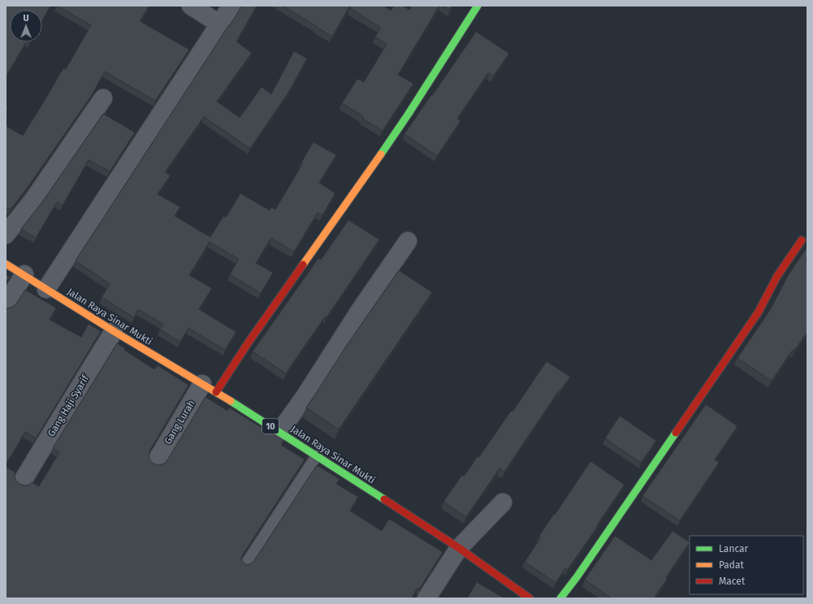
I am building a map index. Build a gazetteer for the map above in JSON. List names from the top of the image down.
{
  "streets": {
    "main road": ["Jalan Raya Sinar Mukti", "10"],
    "street": ["Gang Haji Syarif", "Gang Lurah"]
  },
  "crossings": [
    ["Jalan Raya Sinar Mukti", "Gang Haji Syarif"],
    ["Jalan Raya Sinar Mukti", "Gang Lurah"]
  ],
  "legend": ["Lancar", "Padat", "Macet"],
  "north": "top"
}
